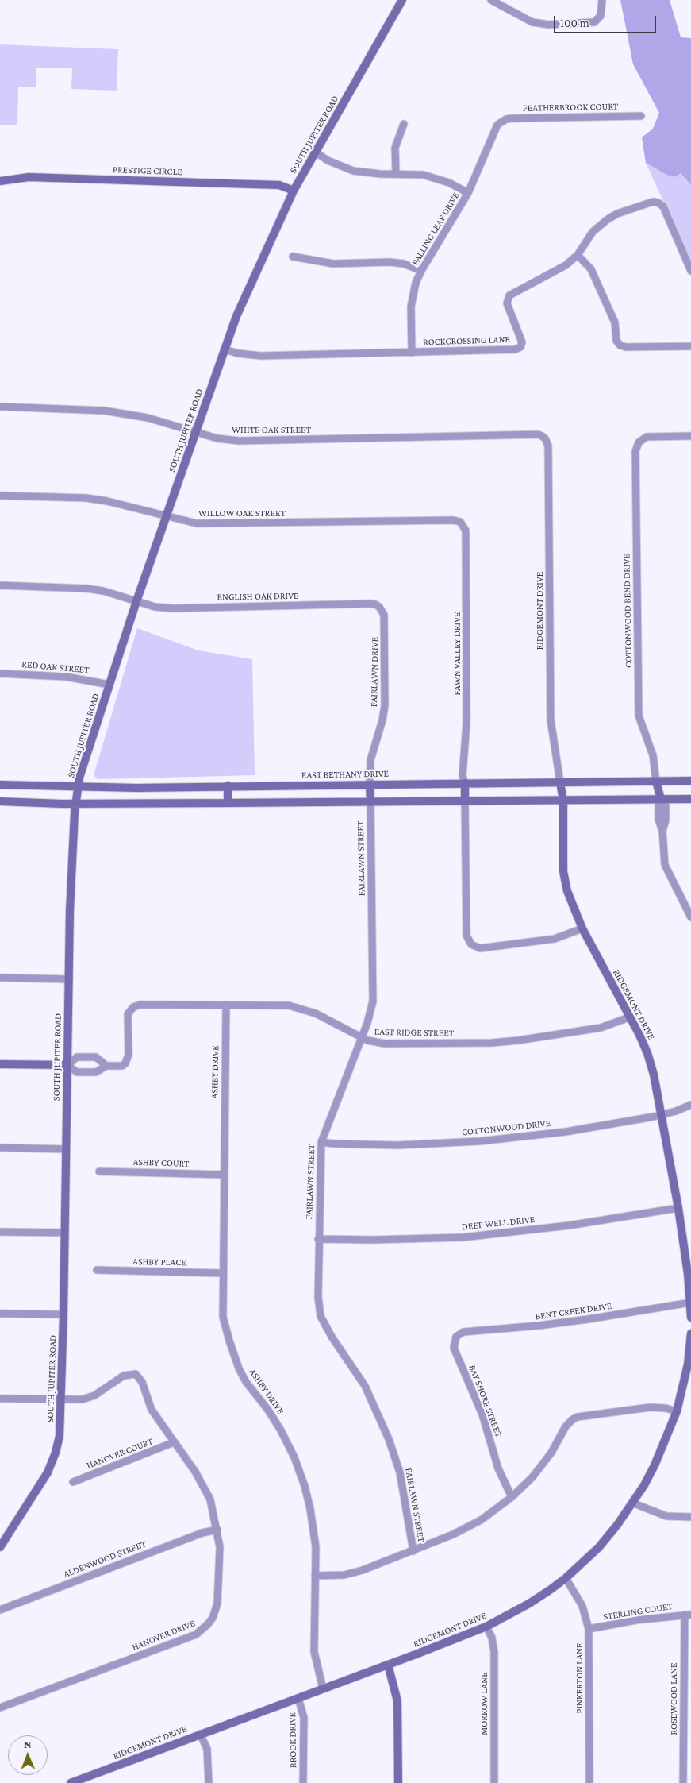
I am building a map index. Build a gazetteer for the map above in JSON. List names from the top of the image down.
{
  "streets": {
    "street": [
      "FEATHERBROOK COURT",
      "SOUTH JUPITER ROAD",
      "PRESTIGE CIRCLE",
      "FALLING LEAF DRIVE",
      "ROCKCROSSING LANE",
      "WHITE OAK STREET",
      "WILLOW OAK STREET",
      "ENGLISH OAK DRIVE",
      "RIDGEMONT DRIVE",
      "COTTONWOOD BEND DRIVE",
      "FAWN VALLEY DRIVE",
      "RED OAK STREET",
      "FAIRLAWN DRIVE",
      "EAST BETHANY DRIVE",
      "FAIRLAWN STREET",
      "EAST RIDGE STREET",
      "ASHBY DRIVE",
      "COTTONWOOD DRIVE",
      "ASHBY COURT",
      "DEEP WELL DRIVE",
      "ASHBY PLACE",
      "BENT CREEK DRIVE",
      "BAY SHORE STREET",
      "HANOVER COURT",
      "ALDENWOOD STREET",
      "STERLING COURT",
      "HANOVER DRIVE",
      "PINKERTON LANE",
      "ROSEWOOD LANE",
      "MORROW LANE",
      "BROOK DRIVE"
    ]
  },
  "crossings": [
    ["FEATHERBROOK COURT", "FALLING LEAF DRIVE"],
    ["SOUTH JUPITER ROAD", "PRESTIGE CIRCLE"],
    ["SOUTH JUPITER ROAD", "ROCKCROSSING LANE"],
    ["SOUTH JUPITER ROAD", "WHITE OAK STREET"],
    ["SOUTH JUPITER ROAD", "WILLOW OAK STREET"],
    ["SOUTH JUPITER ROAD", "ENGLISH OAK DRIVE"],
    ["SOUTH JUPITER ROAD", "RED OAK STREET"],
    ["SOUTH JUPITER ROAD", "EAST BETHANY DRIVE"],
    ["SOUTH JUPITER ROAD", "HANOVER DRIVE"],
    ["FALLING LEAF DRIVE", "ROCKCROSSING LANE"],
    ["WHITE OAK STREET", "RIDGEMONT DRIVE"],
    ["WILLOW OAK STREET", "FAWN VALLEY DRIVE"],
    ["ENGLISH OAK DRIVE", "FAIRLAWN DRIVE"],
    ["RIDGEMONT DRIVE", "EAST BETHANY DRIVE"],
    ["RIDGEMONT DRIVE", "EAST RIDGE STREET"],
    ["RIDGEMONT DRIVE", "ASHBY DRIVE"],
    ["RIDGEMONT DRIVE", "COTTONWOOD DRIVE"],
    ["RIDGEMONT DRIVE", "DEEP WELL DRIVE"],
    ["RIDGEMONT DRIVE", "BENT CREEK DRIVE"],
    ["RIDGEMONT DRIVE", "PINKERTON LANE"],
    ["RIDGEMONT DRIVE", "MORROW LANE"],
    ["RIDGEMONT DRIVE", "BROOK DRIVE"],
    ["COTTONWOOD BEND DRIVE", "EAST BETHANY DRIVE"],
    ["FAWN VALLEY DRIVE", "EAST BETHANY DRIVE"],
    ["FAIRLAWN DRIVE", "EAST BETHANY DRIVE"],
    ["FAIRLAWN STREET", "EAST RIDGE STREET"],
    ["FAIRLAWN STREET", "COTTONWOOD DRIVE"],
    ["FAIRLAWN STREET", "DEEP WELL DRIVE"],
    ["EAST RIDGE STREET", "ASHBY DRIVE"],
    ["ASHBY DRIVE", "ASHBY COURT"],
    ["ASHBY DRIVE", "ASHBY PLACE"],
    ["BENT CREEK DRIVE", "BAY SHORE STREET"],
    ["HANOVER COURT", "HANOVER DRIVE"],
    ["ALDENWOOD STREET", "HANOVER DRIVE"],
    ["STERLING COURT", "PINKERTON LANE"],
    ["STERLING COURT", "ROSEWOOD LANE"]
  ],
  "scale_bar": "100 m",
  "north": "top"
}
